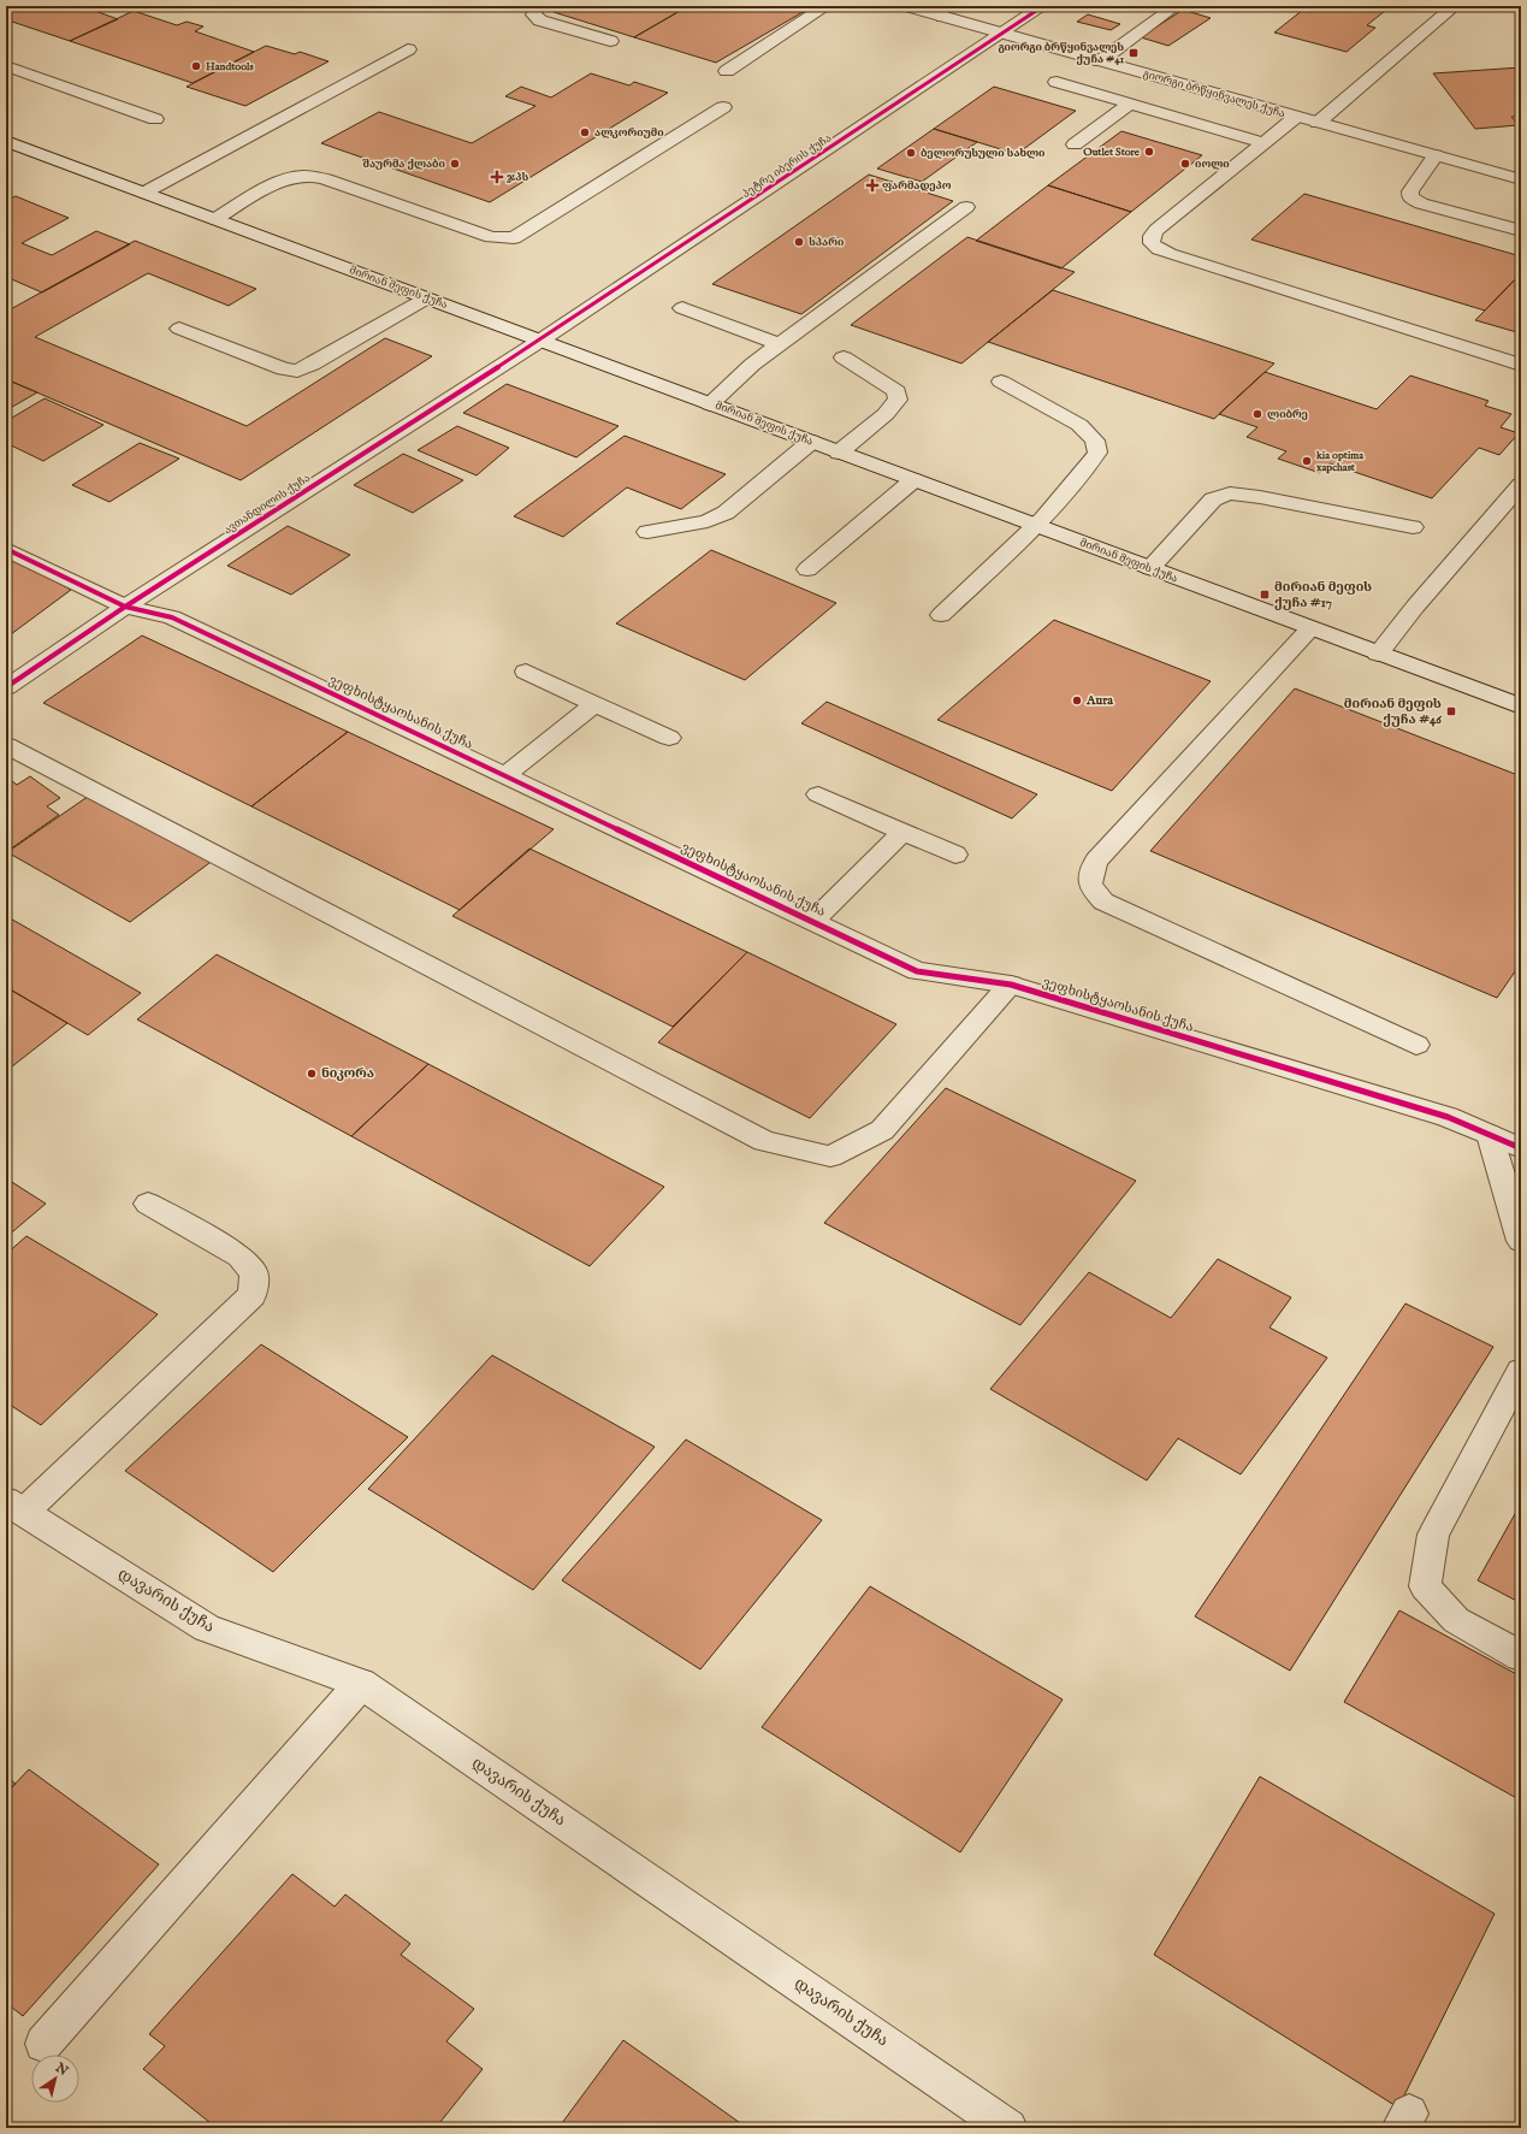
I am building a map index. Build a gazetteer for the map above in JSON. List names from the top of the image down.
{
  "streets": {
    "street": [
      "გიორგი ბრწყინვალეს ქუჩა",
      "პეტრე იბერის ქუჩა",
      "მირიან მეფის ქუჩა",
      "ავთანდილის ქუჩა",
      "ვეფხისტყაოსანის ქუჩა",
      "დავარის ქუჩა"
    ]
  },
  "crossings": [
    ["გიორგი ბრწყინვალეს ქუჩა", "პეტრე იბერის ქუჩა"],
    ["პეტრე იბერის ქუჩა", "მირიან მეფის ქუჩა"],
    ["პეტრე იბერის ქუჩა", "ავთანდილის ქუჩა"],
    ["მირიან მეფის ქუჩა", "ავთანდილის ქუჩა"],
    ["ავთანდილის ქუჩა", "ვეფხისტყაოსანის ქუჩა"]
  ],
  "places": {
    "transit": ["გიორგი ბრწყინვალეს ქუჩა #41", "მირიან მეფის ქუჩა #17", "მირიან მეფის ქუჩა #46"],
    "other": [
      "Handtools",
      "ალკორიუმი",
      "Outlet Store",
      "ბელორუსული სახლი",
      "შაურმა ქლაბი",
      "იოლი",
      "სპარი",
      "ლიბრე",
      "kia optima xapchast",
      "Aura",
      "ნიკორა"
    ],
    "health": ["ჯპს", "ფარმადეპო"]
  },
  "north": "top right"
}
